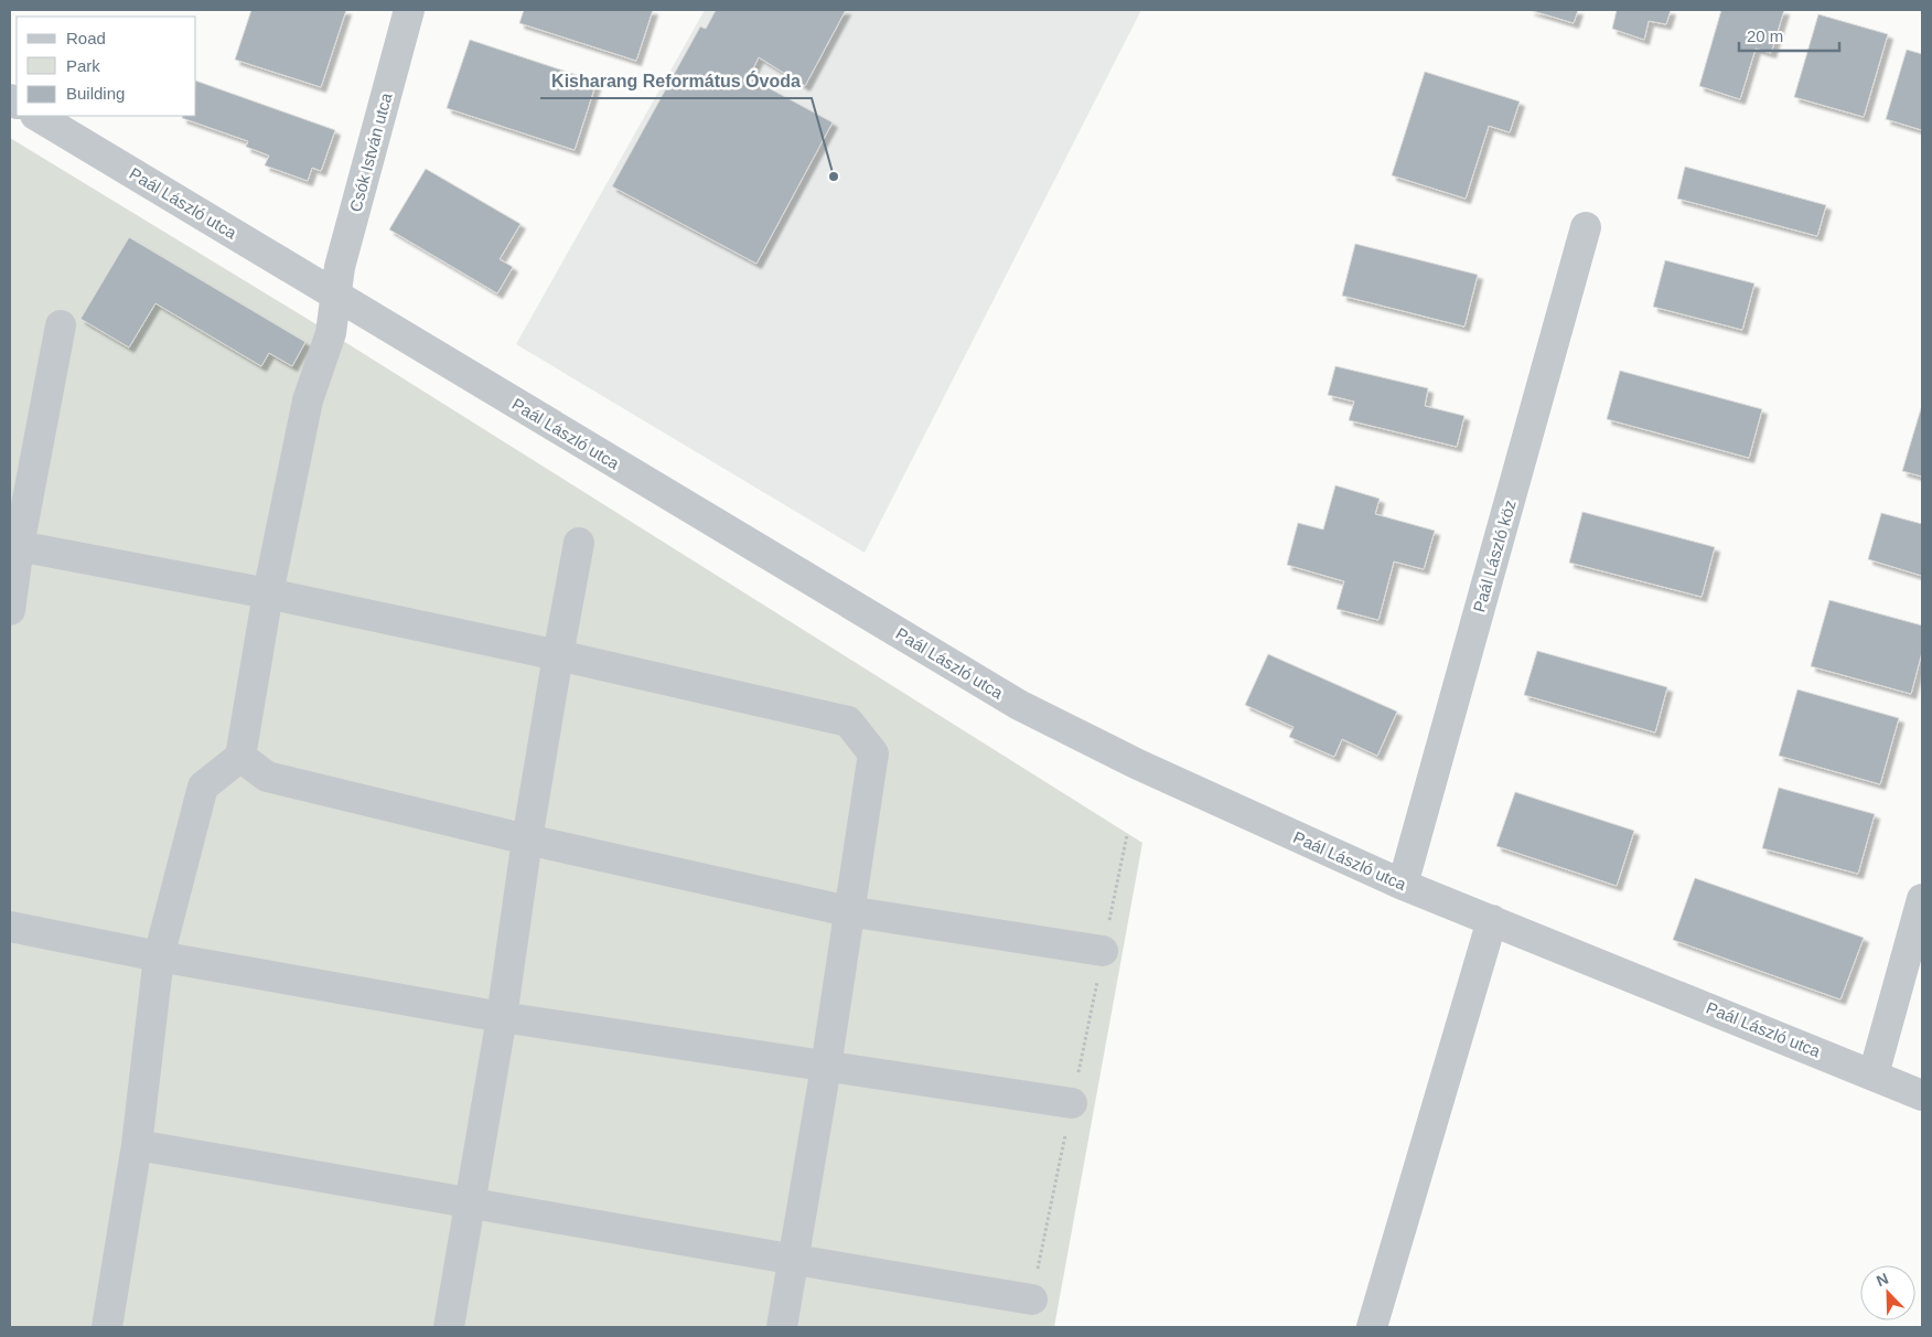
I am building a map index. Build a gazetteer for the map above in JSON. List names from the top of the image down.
{
  "streets": {
    "street": ["Csók István utca", "Paál László utca", "Paál László köz"]
  },
  "crossings": [
    ["Csók István utca", "Paál László utca"],
    ["Paál László utca", "Paál László köz"]
  ],
  "places": ["Kisharang Református Óvoda"],
  "legend": ["Road", "Park", "Building"],
  "scale_bar": "20 m",
  "north": "top left"
}
